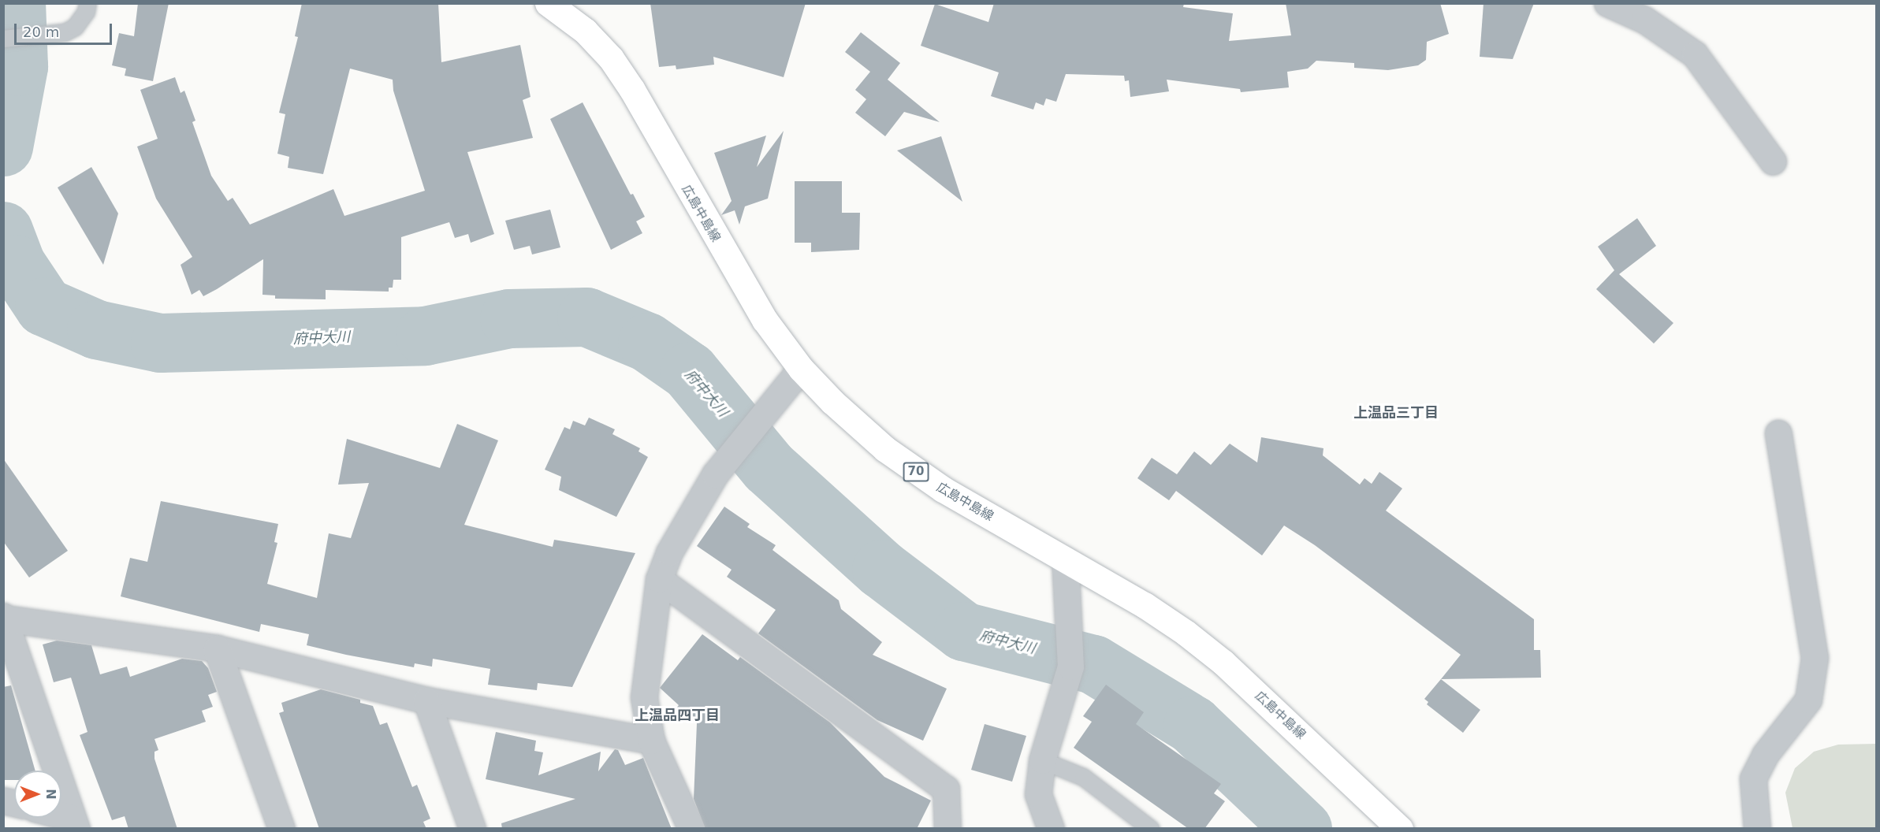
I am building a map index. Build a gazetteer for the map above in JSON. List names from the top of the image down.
{
  "streets": {
    "main road": ["広島中島線", "70"]
  },
  "districts": ["上温品三丁目", "上温品四丁目"],
  "water": ["府中大川"],
  "scale_bar": "20 m",
  "north": "right"
}
